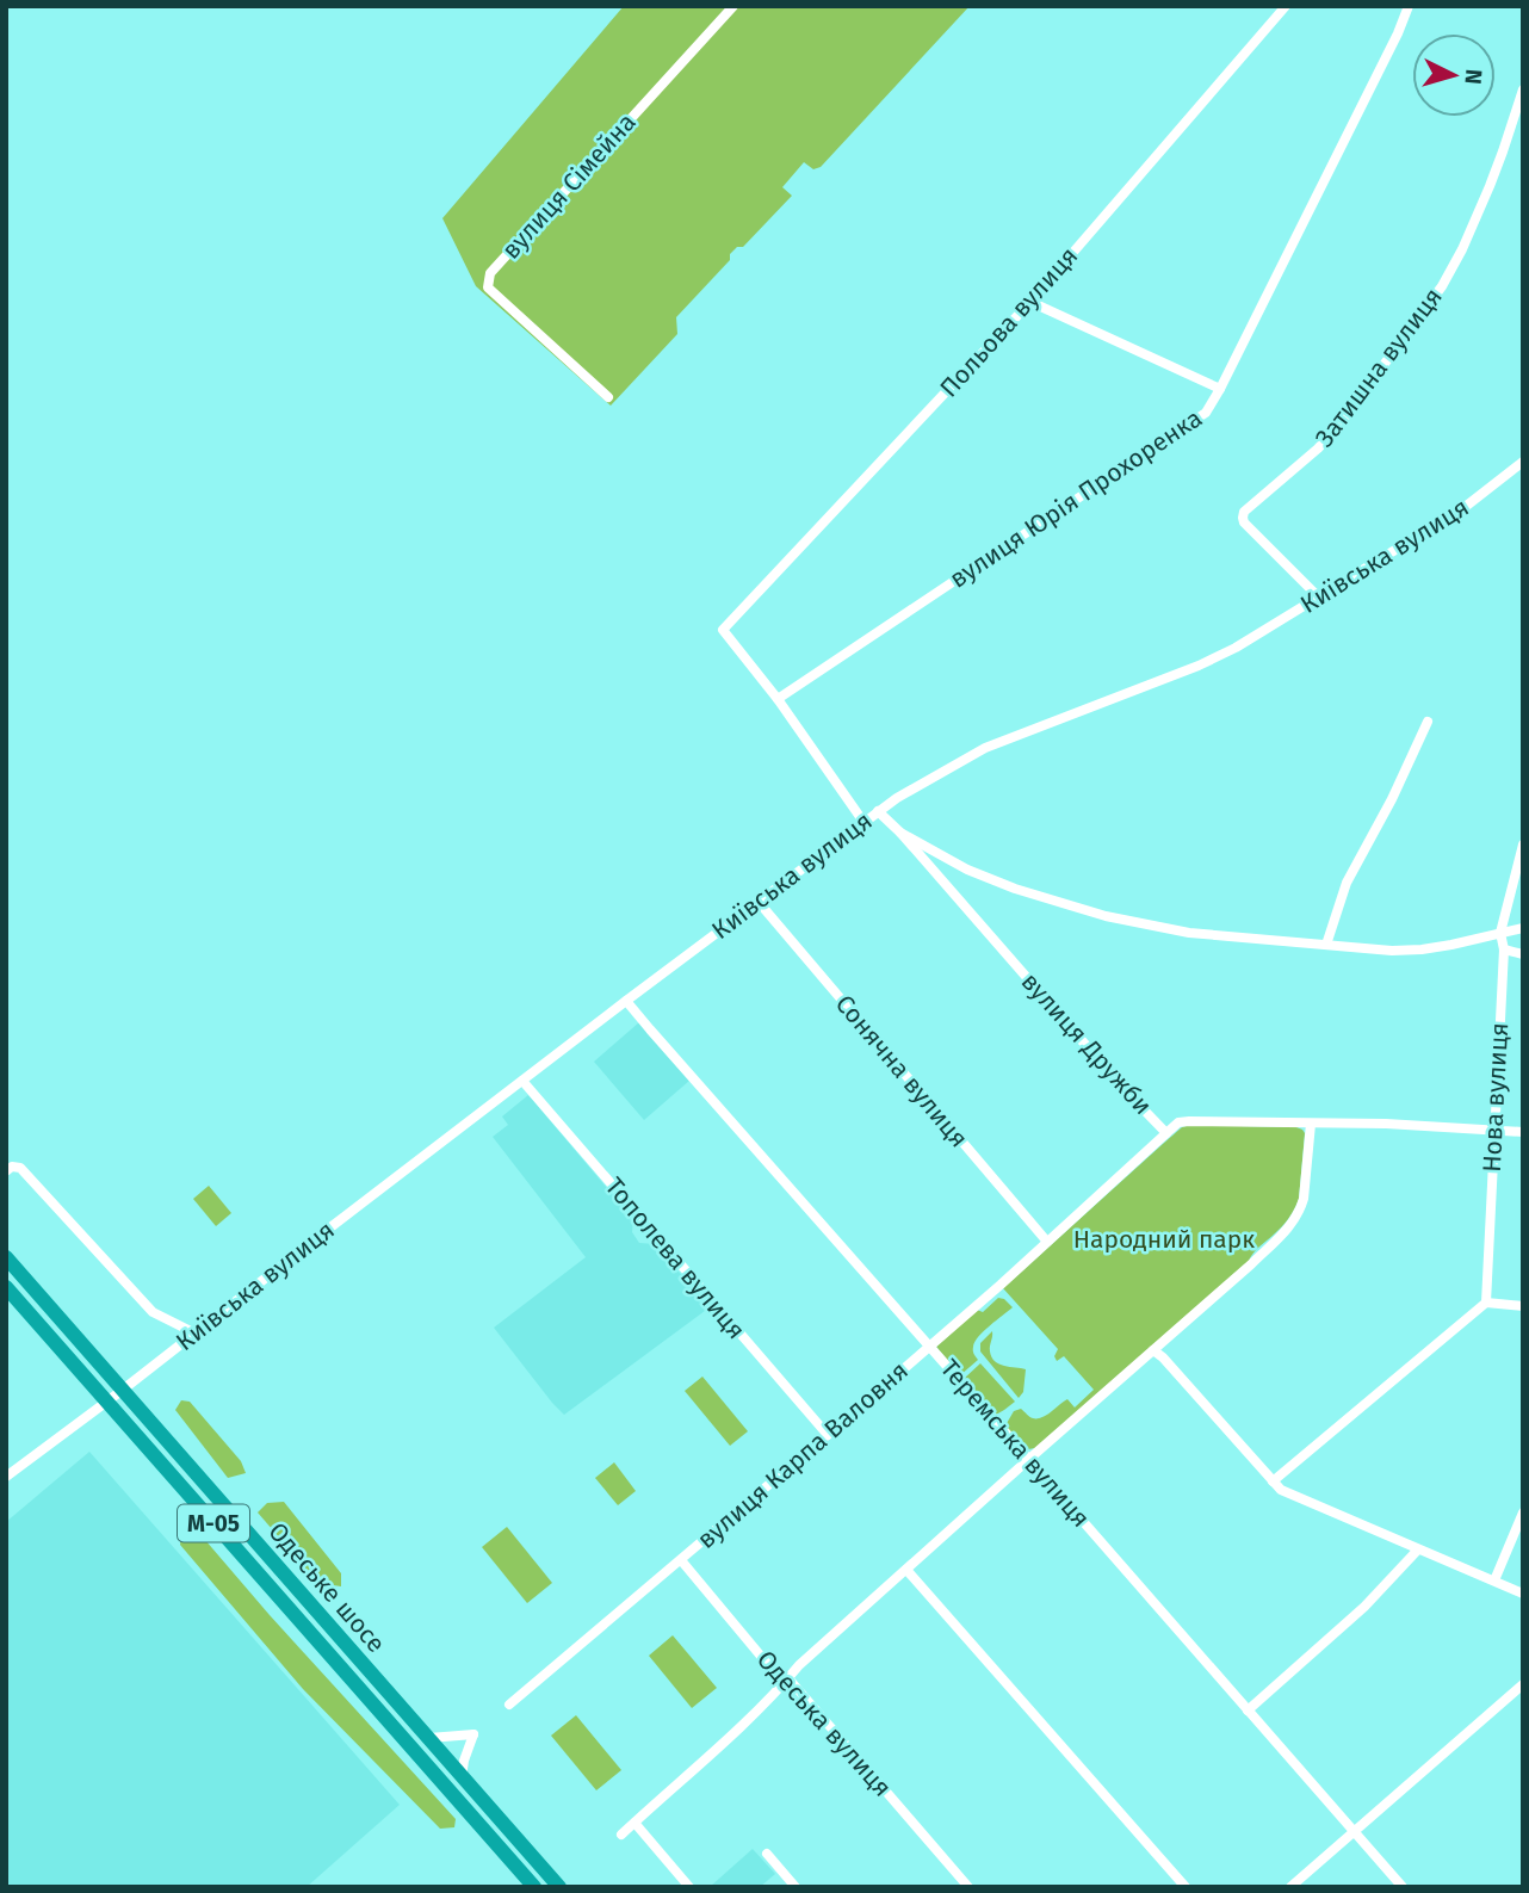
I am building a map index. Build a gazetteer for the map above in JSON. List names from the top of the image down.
{
  "streets": {
    "highway": ["М-05", "Одеське шосе"],
    "street": [
      "вулиця Сімейна",
      "Польова вулиця",
      "Затишна вулиця",
      "вулиця Юрія Прохоренка",
      "Київська вулиця",
      "вулиця Дружби",
      "Сонячна вулиця",
      "Нова вулиця",
      "Тополева вулиця",
      "Теремська вулиця",
      "вулиця Карпа Валовня",
      "Одеська вулиця"
    ]
  },
  "crossings": [
    ["Польова вулиця", "вулиця Юрія Прохоренка"],
    ["Затишна вулиця", "Київська вулиця"],
    ["Київська вулиця", "Сонячна вулиця"],
    ["Київська вулиця", "Тополева вулиця"],
    ["Київська вулиця", "Теремська вулиця"],
    ["Київська вулиця", "Одеське шосе"],
    ["вулиця Дружби", "Нова вулиця"],
    ["вулиця Дружби", "вулиця Карпа Валовня"],
    ["Сонячна вулиця", "вулиця Карпа Валовня"],
    ["Тополева вулиця", "вулиця Карпа Валовня"],
    ["Теремська вулиця", "вулиця Карпа Валовня"],
    ["вулиця Карпа Валовня", "Одеська вулиця"]
  ],
  "parks": ["Народний парк"],
  "north": "right"
}
